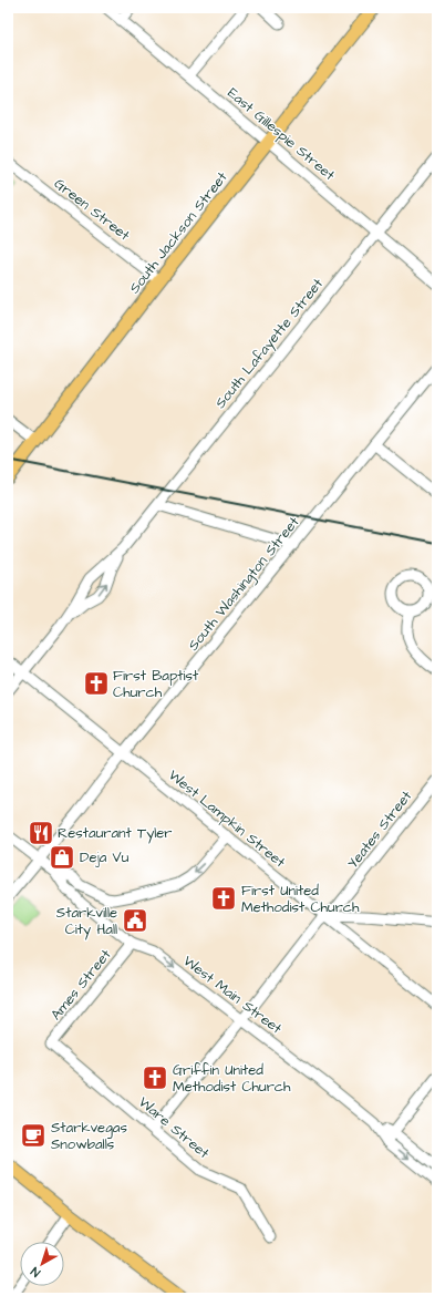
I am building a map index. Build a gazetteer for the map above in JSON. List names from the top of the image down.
{
  "streets": {
    "main road": ["South Jackson Street"],
    "street": [
      "East Gillespie Street",
      "Green Street",
      "South Lafayette Street",
      "South Washington Street",
      "West Lampkin Street",
      "Yeates Street",
      "Ames Street",
      "West Main Street",
      "Ware Street"
    ]
  },
  "crossings": [
    ["East Gillespie Street", "South Jackson Street"],
    ["East Gillespie Street", "South Lafayette Street"],
    ["Green Street", "South Jackson Street"],
    ["South Lafayette Street", "West Lampkin Street"],
    ["South Washington Street", "West Lampkin Street"],
    ["South Washington Street", "West Main Street"],
    ["West Lampkin Street", "Yeates Street"],
    ["Yeates Street", "West Main Street"],
    ["Yeates Street", "Ware Street"],
    ["Ames Street", "West Main Street"],
    ["Ames Street", "Ware Street"]
  ],
  "places": {
    "church": ["First Baptist Church", "First United Methodist Church", "Griffin United Methodist Church"],
    "restaurant": ["Restaurant Tyler"],
    "shop": ["Deja Vu"],
    "public building": ["Starkville City Hall"],
    "cafe": ["Starkvegas Snowballs"]
  },
  "north": "bottom left"
}
